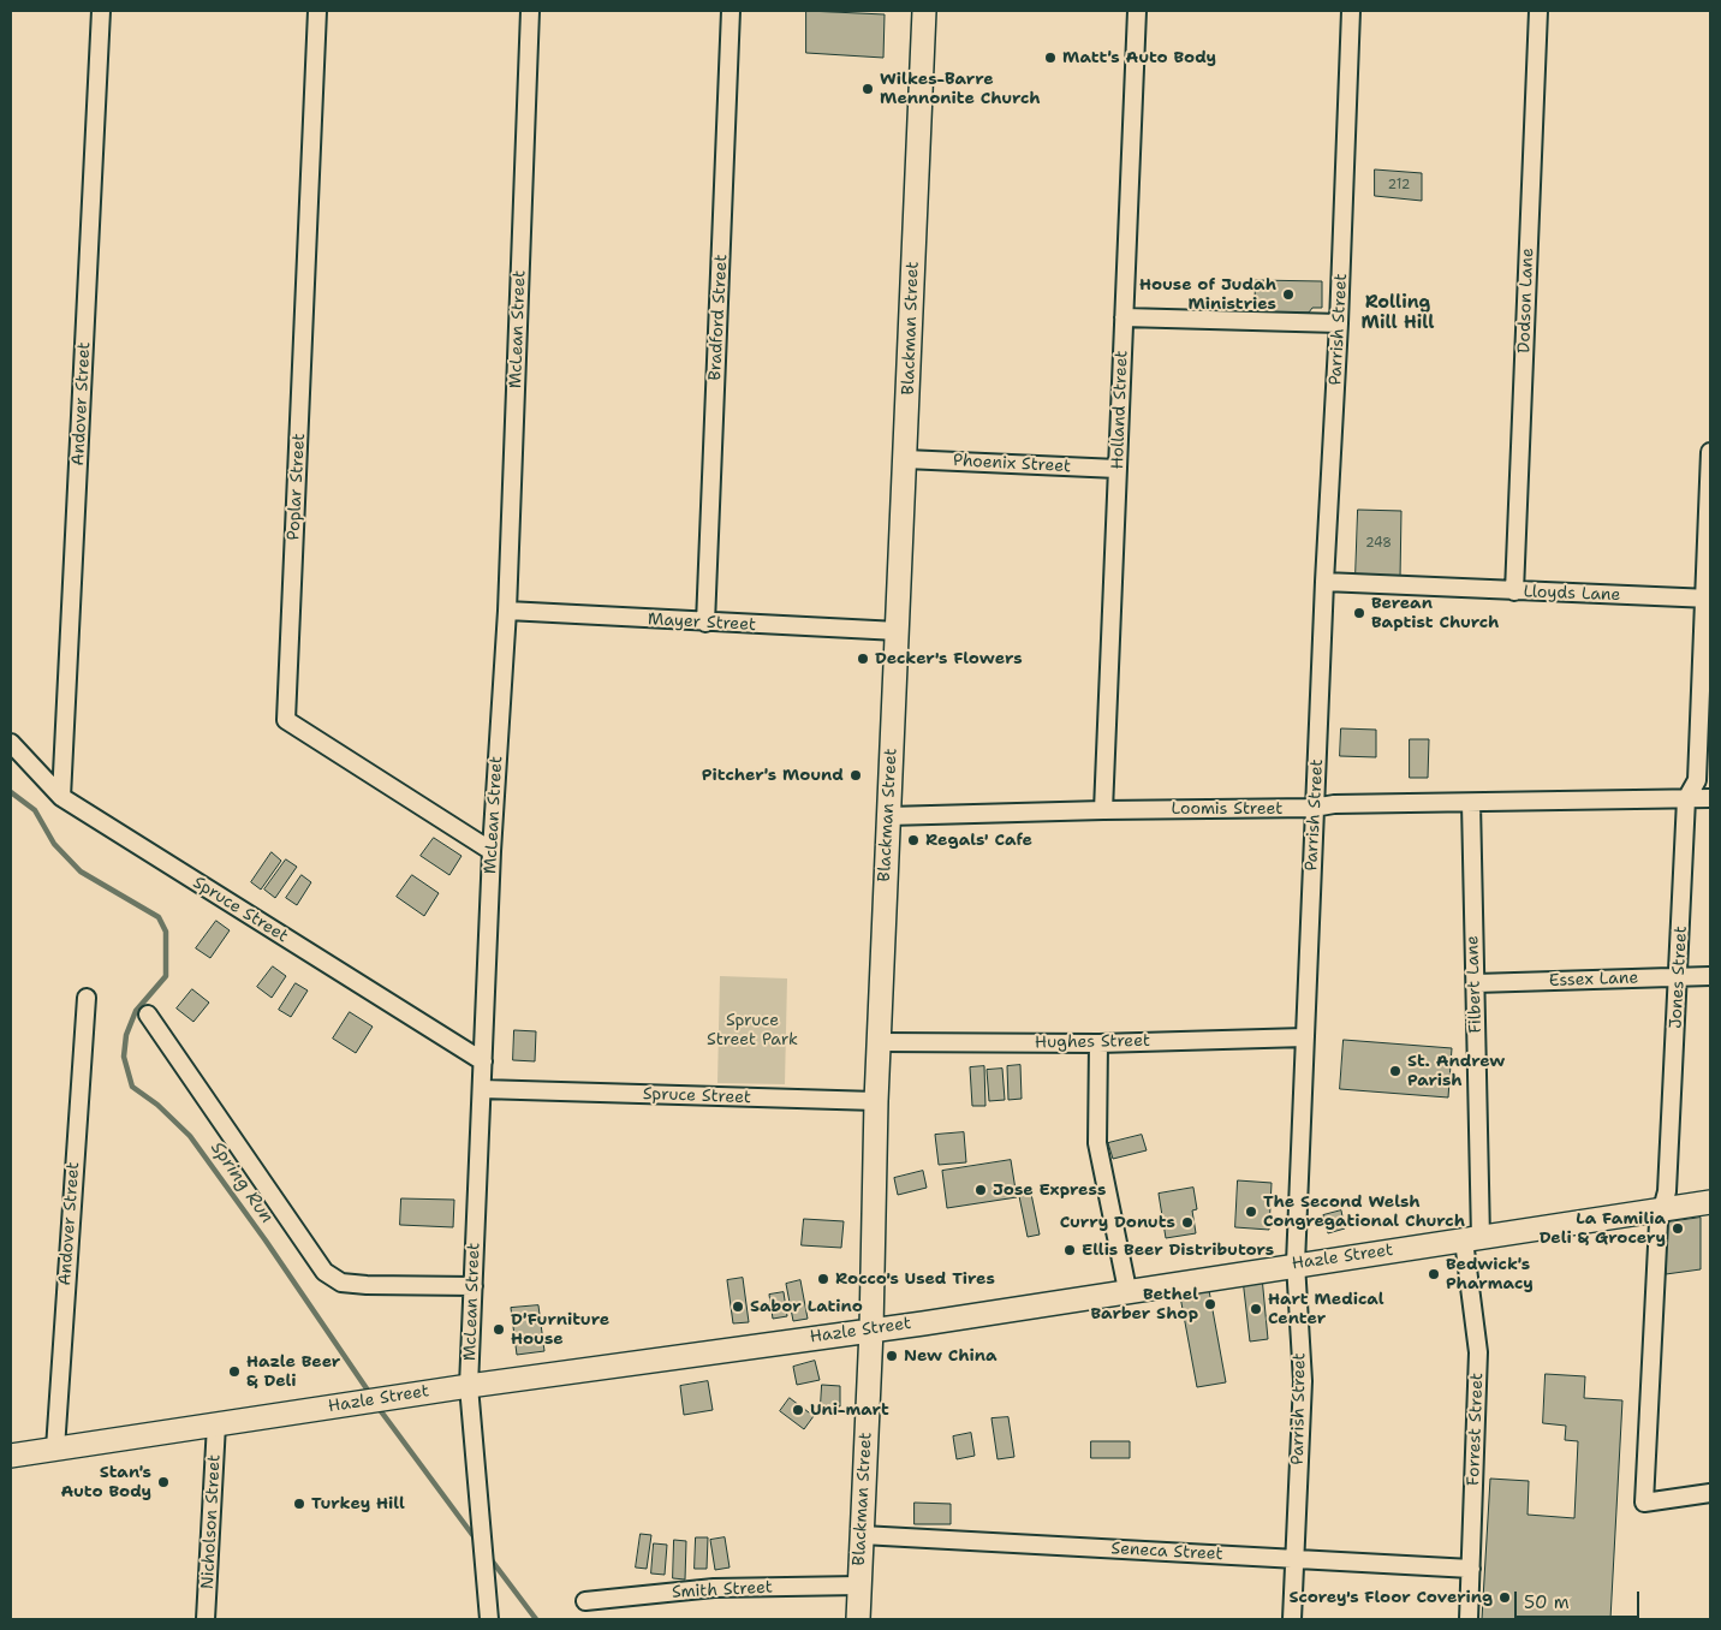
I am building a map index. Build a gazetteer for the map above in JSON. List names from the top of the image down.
{
  "streets": {
    "main road": ["Blackman Street", "Hazle Street"],
    "street": [
      "Dodson Lane",
      "Bradford Street",
      "McLean Street",
      "Parrish Street",
      "Andover Street",
      "Holland Street",
      "Phoenix Street",
      "Poplar Street",
      "Lloyds Lane",
      "Mayer Street",
      "Loomis Street",
      "Spruce Street",
      "Jones Street",
      "Essex Lane",
      "Filbert Lane",
      "Hughes Street",
      "Forrest Street",
      "Nicholson Street",
      "Seneca Street",
      "Smith Street"
    ]
  },
  "crossings": [
    ["Dodson Lane", "Lloyds Lane"],
    ["Bradford Street", "Mayer Street"],
    ["Blackman Street", "Phoenix Street"],
    ["Blackman Street", "Mayer Street"],
    ["Blackman Street", "Loomis Street"],
    ["Blackman Street", "Spruce Street"],
    ["Blackman Street", "Hughes Street"],
    ["Blackman Street", "Hazle Street"],
    ["Blackman Street", "Seneca Street"],
    ["Blackman Street", "Smith Street"],
    ["McLean Street", "Poplar Street"],
    ["McLean Street", "Mayer Street"],
    ["McLean Street", "Spruce Street"],
    ["McLean Street", "Hazle Street"],
    ["Parrish Street", "Lloyds Lane"],
    ["Parrish Street", "Loomis Street"],
    ["Parrish Street", "Hughes Street"],
    ["Parrish Street", "Hazle Street"],
    ["Parrish Street", "Seneca Street"],
    ["Andover Street", "Spruce Street"],
    ["Andover Street", "Hazle Street"],
    ["Holland Street", "Phoenix Street"],
    ["Holland Street", "Loomis Street"],
    ["Lloyds Lane", "Jones Street"],
    ["Loomis Street", "Jones Street"],
    ["Loomis Street", "Filbert Lane"],
    ["Jones Street", "Essex Lane"],
    ["Jones Street", "Hazle Street"],
    ["Essex Lane", "Filbert Lane"],
    ["Filbert Lane", "Hazle Street"],
    ["Filbert Lane", "Forrest Street"],
    ["Hazle Street", "Forrest Street"],
    ["Hazle Street", "Nicholson Street"],
    ["Forrest Street", "Seneca Street"]
  ],
  "districts": ["Rolling Mill Hill"],
  "water": ["Spring Run"],
  "parks": ["Spruce Street Park"],
  "places": [
    "Matt's Auto Body",
    "Wilkes-Barre Mennonite Church",
    "House of Judah Ministries",
    "Berean Baptist Church",
    "Decker's Flowers",
    "Pitcher's Mound",
    "Regals' Cafe",
    "St. Andrew Parish",
    "Jose Express",
    "The Second Welsh Congregational Church",
    "Curry Donuts",
    "La Familia Deli & Grocery",
    "Ellis Beer Distributors",
    "Bedwick's Pharmacy",
    "Rocco's Used Tires",
    "Bethel Barber Shop",
    "Sabor Latino",
    "Hart Medical Center",
    "D'Furniture House",
    "New China",
    "Hazle Beer & Deli",
    "Uni-mart",
    "Stan's Auto Body",
    "Turkey Hill",
    "Scorey's Floor Covering"
  ],
  "house_numbers": ["212", "248"],
  "scale_bar": "50 m"
}
